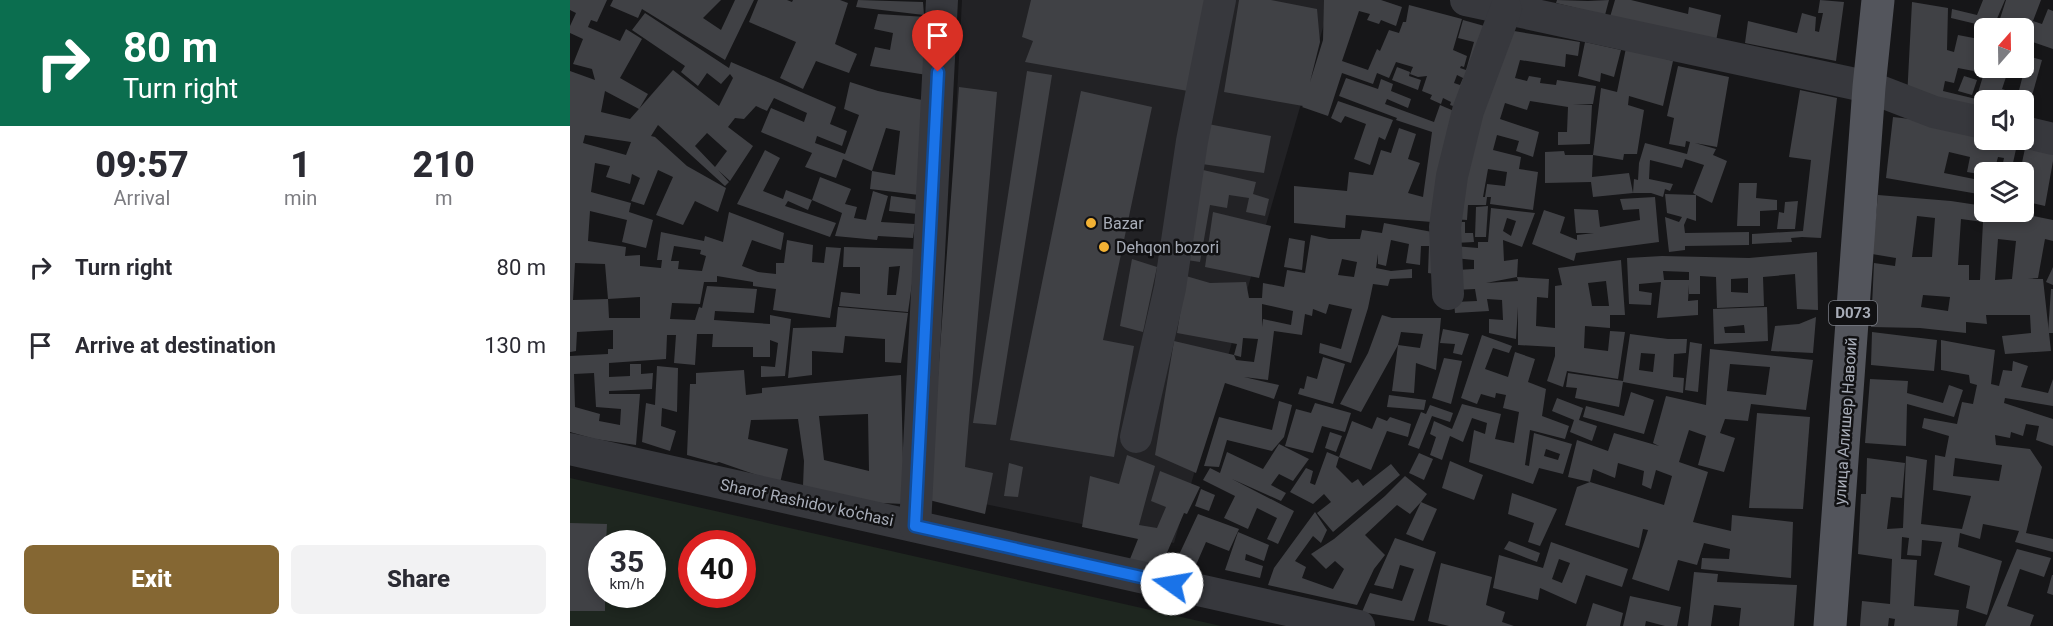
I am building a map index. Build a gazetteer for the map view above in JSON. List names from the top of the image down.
{
  "streets": {
    "main road": ["D073", "улица Алишер Навоий"],
    "street": ["Sharof Rashidov ko'chasi"]
  },
  "places": ["Bazar", "Dehqon bozori"],
  "north": "top",
  "page": {
    "turn": ["80 m", "Turn right"],
    "eta": [
      "09:57",
      "Arrival",
      "1",
      "min",
      "210",
      "m"
    ],
    "list": [
      {
        "name": "Turn right",
        "value": "80 m"
      },
      {
        "name": "Arrive at destination",
        "value": "130 m"
      }
    ],
    "speed": "35 km/h",
    "limit": "40",
    "buttons": ["Exit", "Share"]
  }
}
